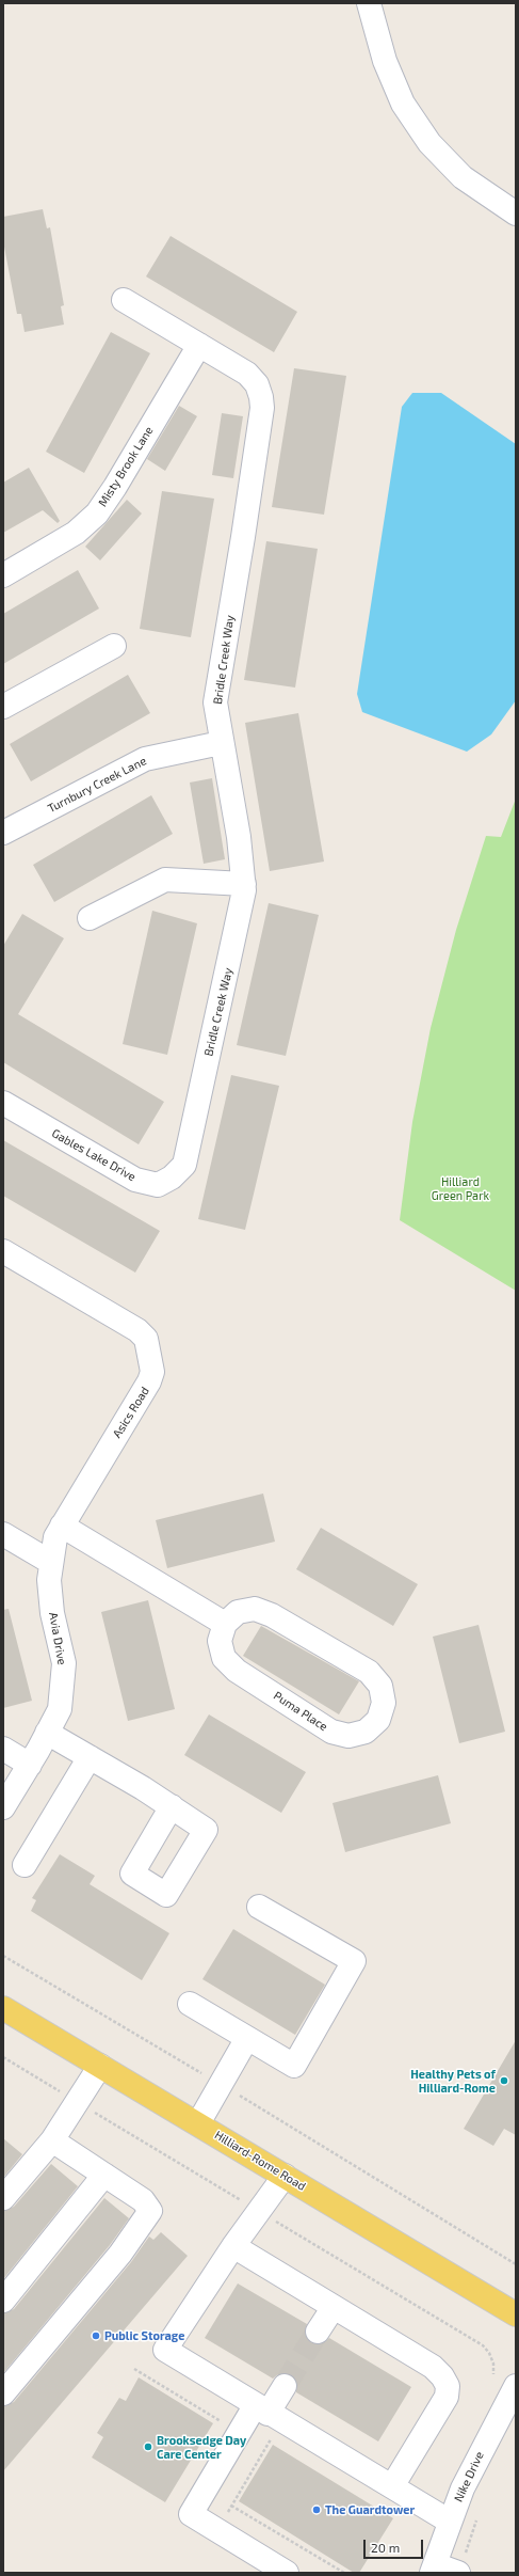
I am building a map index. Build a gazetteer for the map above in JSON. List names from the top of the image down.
{
  "streets": {
    "main road": ["Hilliard-Rome Road"],
    "street": [
      "Misty Brook Lane",
      "Bridle Creek Way",
      "Turnbury Creek Lane",
      "Gables Lake Drive",
      "Asics Road",
      "Avia Drive",
      "Puma Place",
      "Nike Drive"
    ]
  },
  "crossings": [
    ["Misty Brook Lane", "Bridle Creek Way"],
    ["Bridle Creek Way", "Turnbury Creek Lane"],
    ["Bridle Creek Way", "Gables Lake Drive"],
    ["Asics Road", "Avia Drive"]
  ],
  "parks": ["Hilliard Green Park"],
  "places": [
    "Healthy Pets of Hilliard-Rome",
    "Public Storage",
    "Brooksedge Day Care Center",
    "The Guardtower"
  ],
  "scale_bar": "20 m"
}
